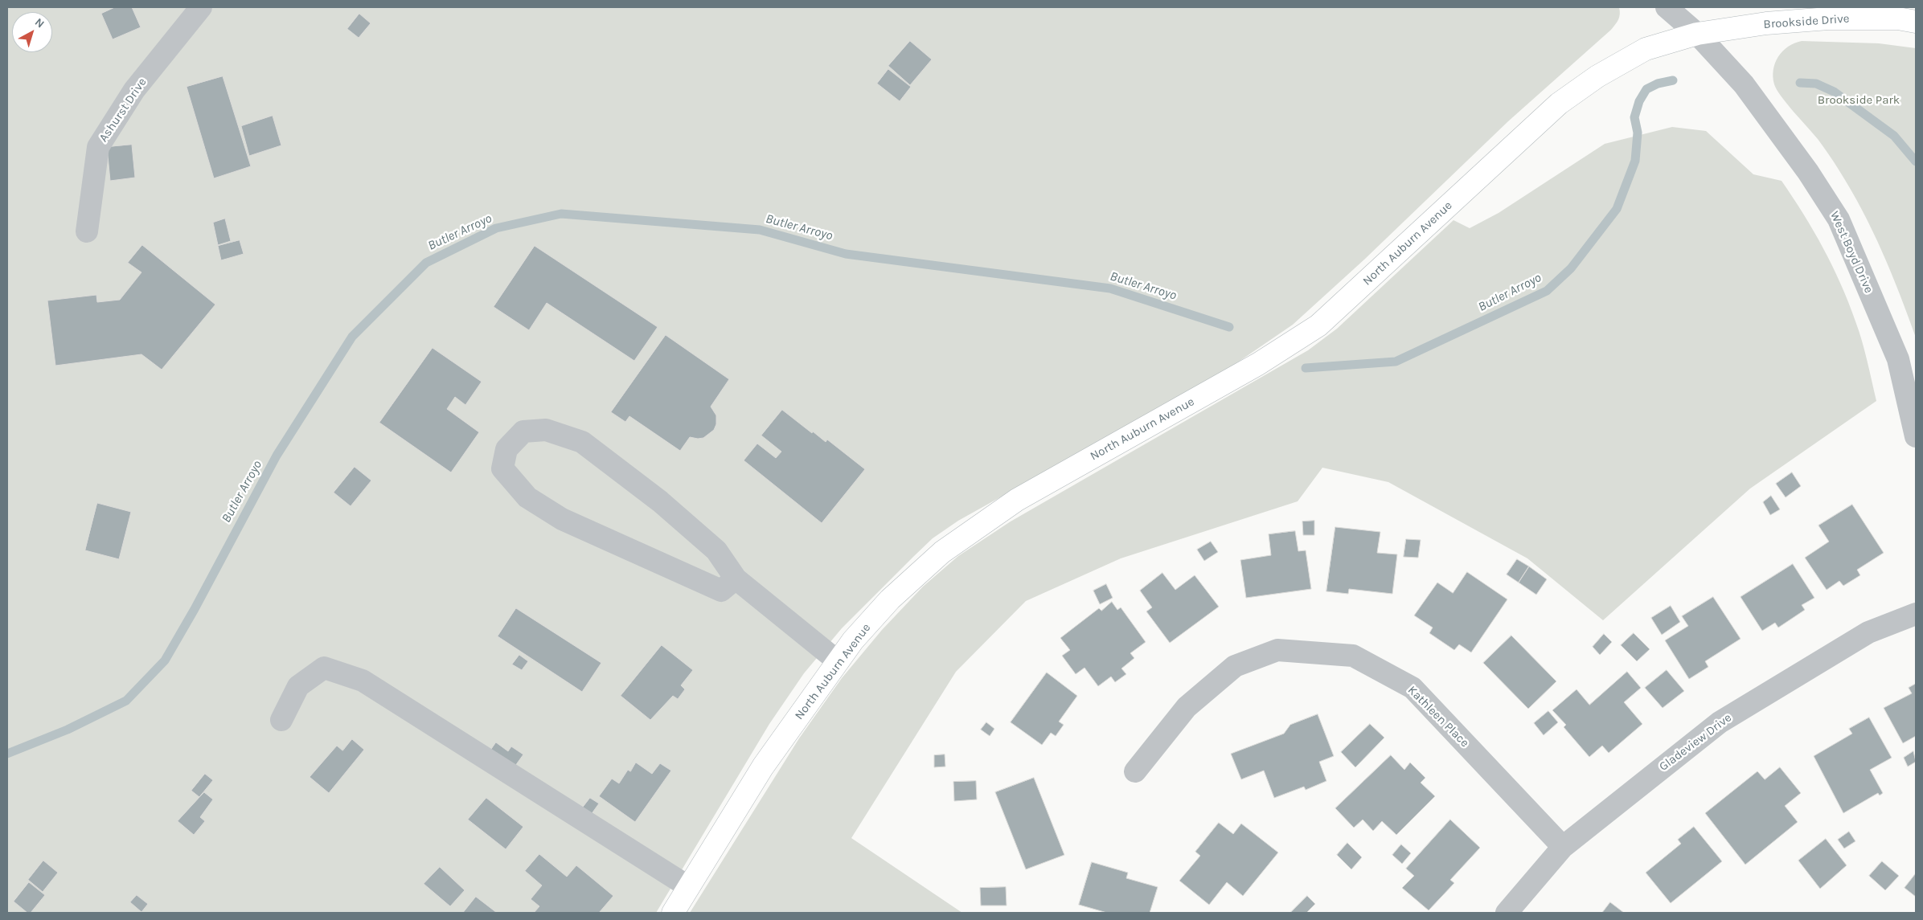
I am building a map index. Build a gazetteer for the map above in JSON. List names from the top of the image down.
{
  "streets": {
    "main road": ["Brookside Drive", "North Auburn Avenue"],
    "street": [
      "Ashurst Drive",
      "West Boyd Drive",
      "Kathleen Place",
      "Gladeview Drive"
    ]
  },
  "crossings": [
    ["Brookside Drive", "North Auburn Avenue"],
    ["Brookside Drive", "West Boyd Drive"],
    ["North Auburn Avenue", "West Boyd Drive"],
    ["Kathleen Place", "Gladeview Drive"]
  ],
  "water": ["Butler Arroyo"],
  "parks": ["Brookside Park"],
  "north": "top right"
}
